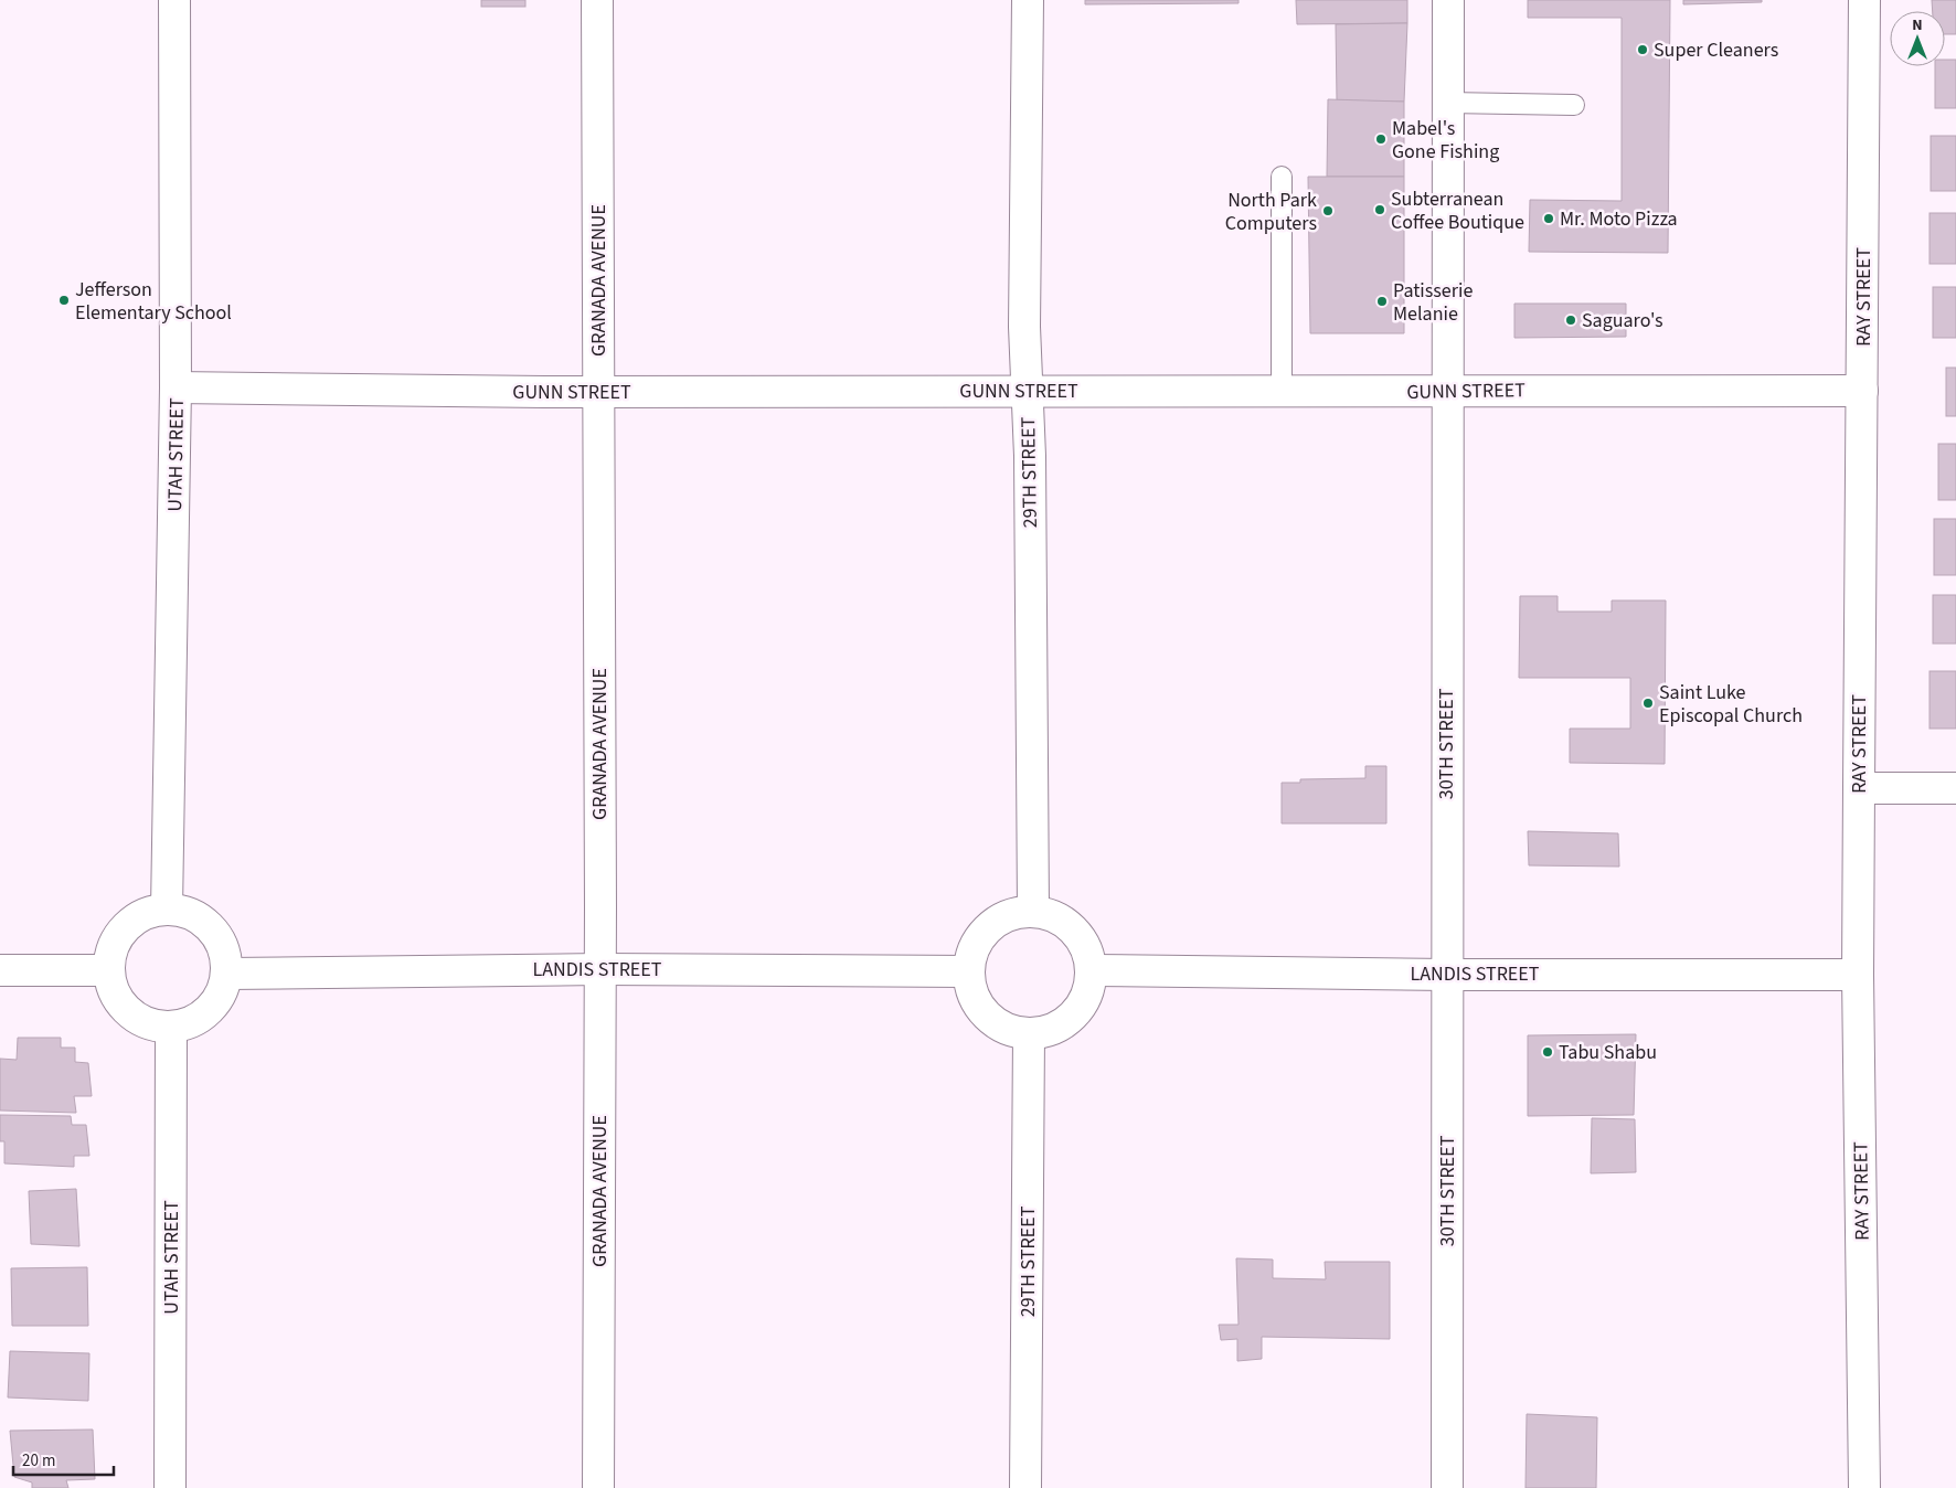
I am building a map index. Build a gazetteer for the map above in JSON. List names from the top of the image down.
{
  "streets": {
    "street": [
      "GRANADA AVENUE",
      "RAY STREET",
      "GUNN STREET",
      "UTAH STREET",
      "29TH STREET",
      "30TH STREET",
      "LANDIS STREET"
    ]
  },
  "crossings": [
    ["GRANADA AVENUE", "GUNN STREET"],
    ["GRANADA AVENUE", "LANDIS STREET"],
    ["RAY STREET", "GUNN STREET"],
    ["RAY STREET", "LANDIS STREET"],
    ["GUNN STREET", "UTAH STREET"],
    ["GUNN STREET", "29TH STREET"],
    ["GUNN STREET", "30TH STREET"],
    ["UTAH STREET", "LANDIS STREET"],
    ["29TH STREET", "LANDIS STREET"],
    ["30TH STREET", "LANDIS STREET"]
  ],
  "places": [
    "Super Cleaners",
    "Mabel's Gone Fishing",
    "Subterranean Coffee Boutique",
    "North Park Computers",
    "Mr. Moto Pizza",
    "Jefferson Elementary School",
    "Patisserie Melanie",
    "Saguaro's",
    "Saint Luke Episcopal Church",
    "Tabu Shabu"
  ],
  "scale_bar": "20 m",
  "north": "top"
}
